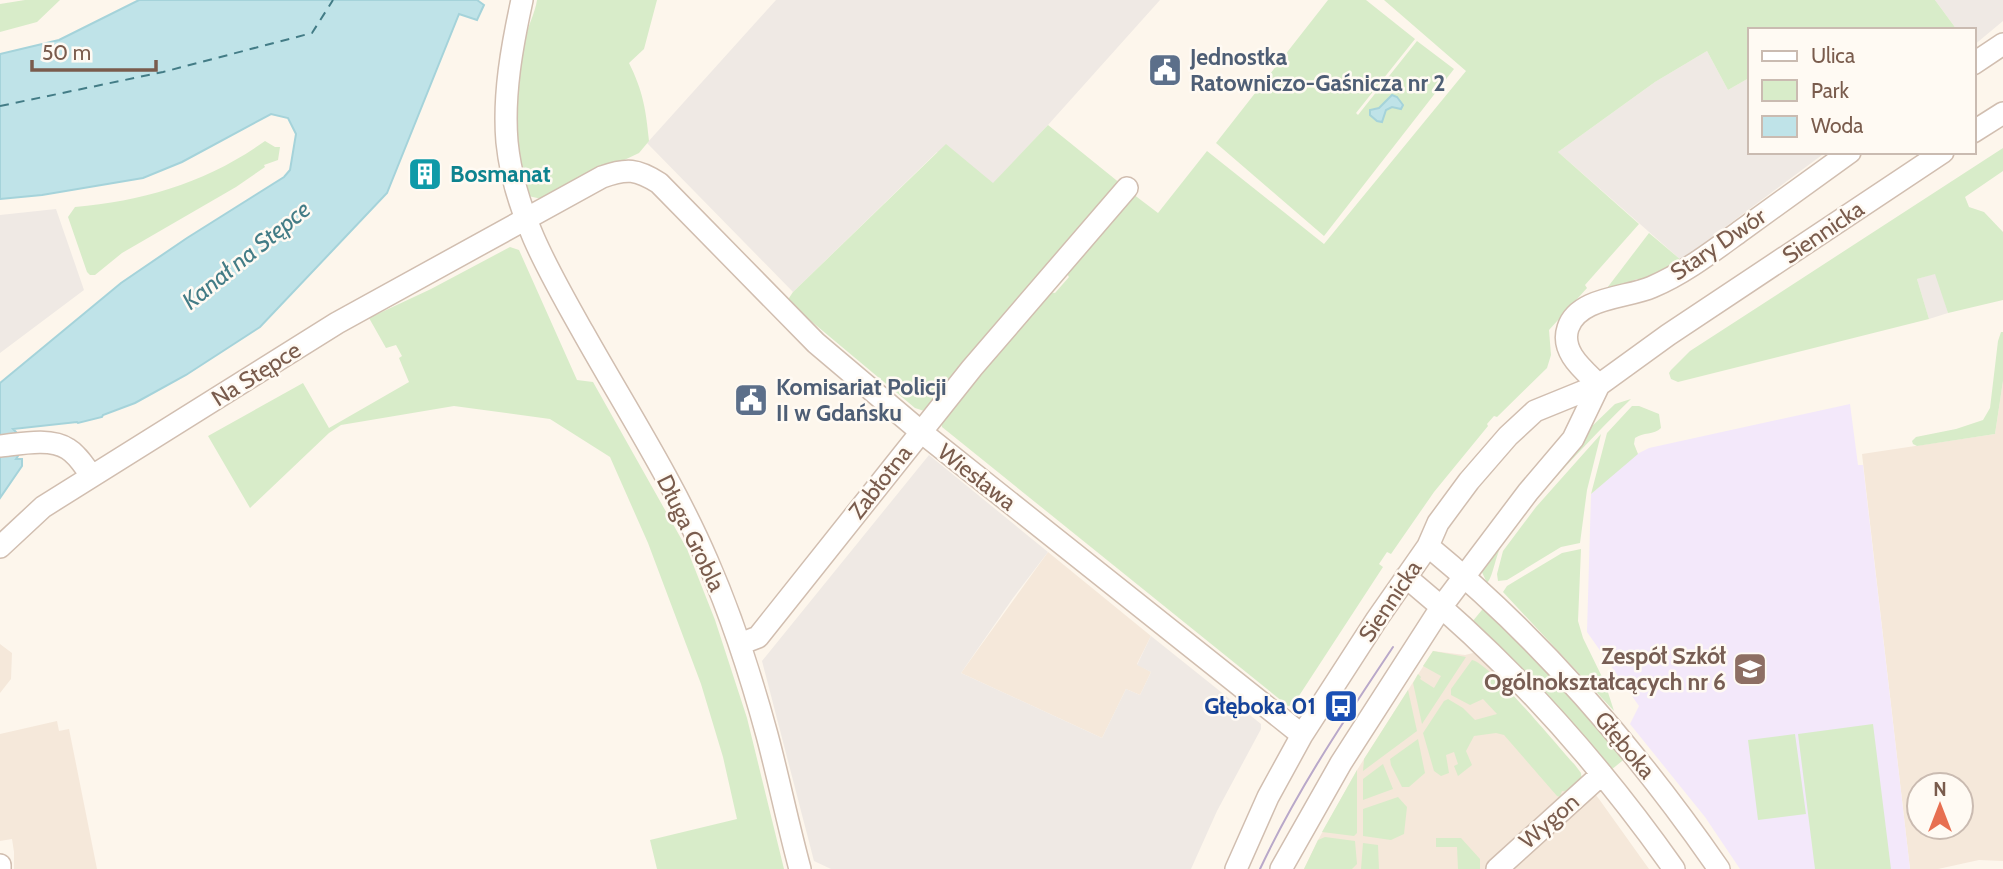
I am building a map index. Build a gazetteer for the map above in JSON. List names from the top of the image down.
{
  "streets": {
    "street": [
      "Siennicka",
      "Stary Dwór",
      "Na Stępce",
      "Wiesława",
      "Zabłotna",
      "Długa Grobla",
      "Głęboka",
      "Wygon"
    ]
  },
  "crossings": [
    ["Siennicka", "Stary Dwór"],
    ["Siennicka", "Wiesława"],
    ["Siennicka", "Głęboka"],
    ["Na Stępce", "Wiesława"],
    ["Na Stępce", "Długa Grobla"],
    ["Wiesława", "Zabłotna"],
    ["Wiesława", "Długa Grobla"],
    ["Zabłotna", "Długa Grobla"],
    ["Głęboka", "Wygon"]
  ],
  "water": ["Kanał na Stępce"],
  "places": {
    "public building": ["Jednostka Ratowniczo-Gaśnicza nr 2", "Komisariat Policji II w Gdańsku"],
    "building": ["Bosmanat"],
    "school or university": ["Zespół Szkół Ogólnokształcących nr 6"],
    "bus stop": ["Głęboka 01"]
  },
  "legend": ["Ulica", "Park", "Woda"],
  "scale_bar": "50 m",
  "north": "top"
}
